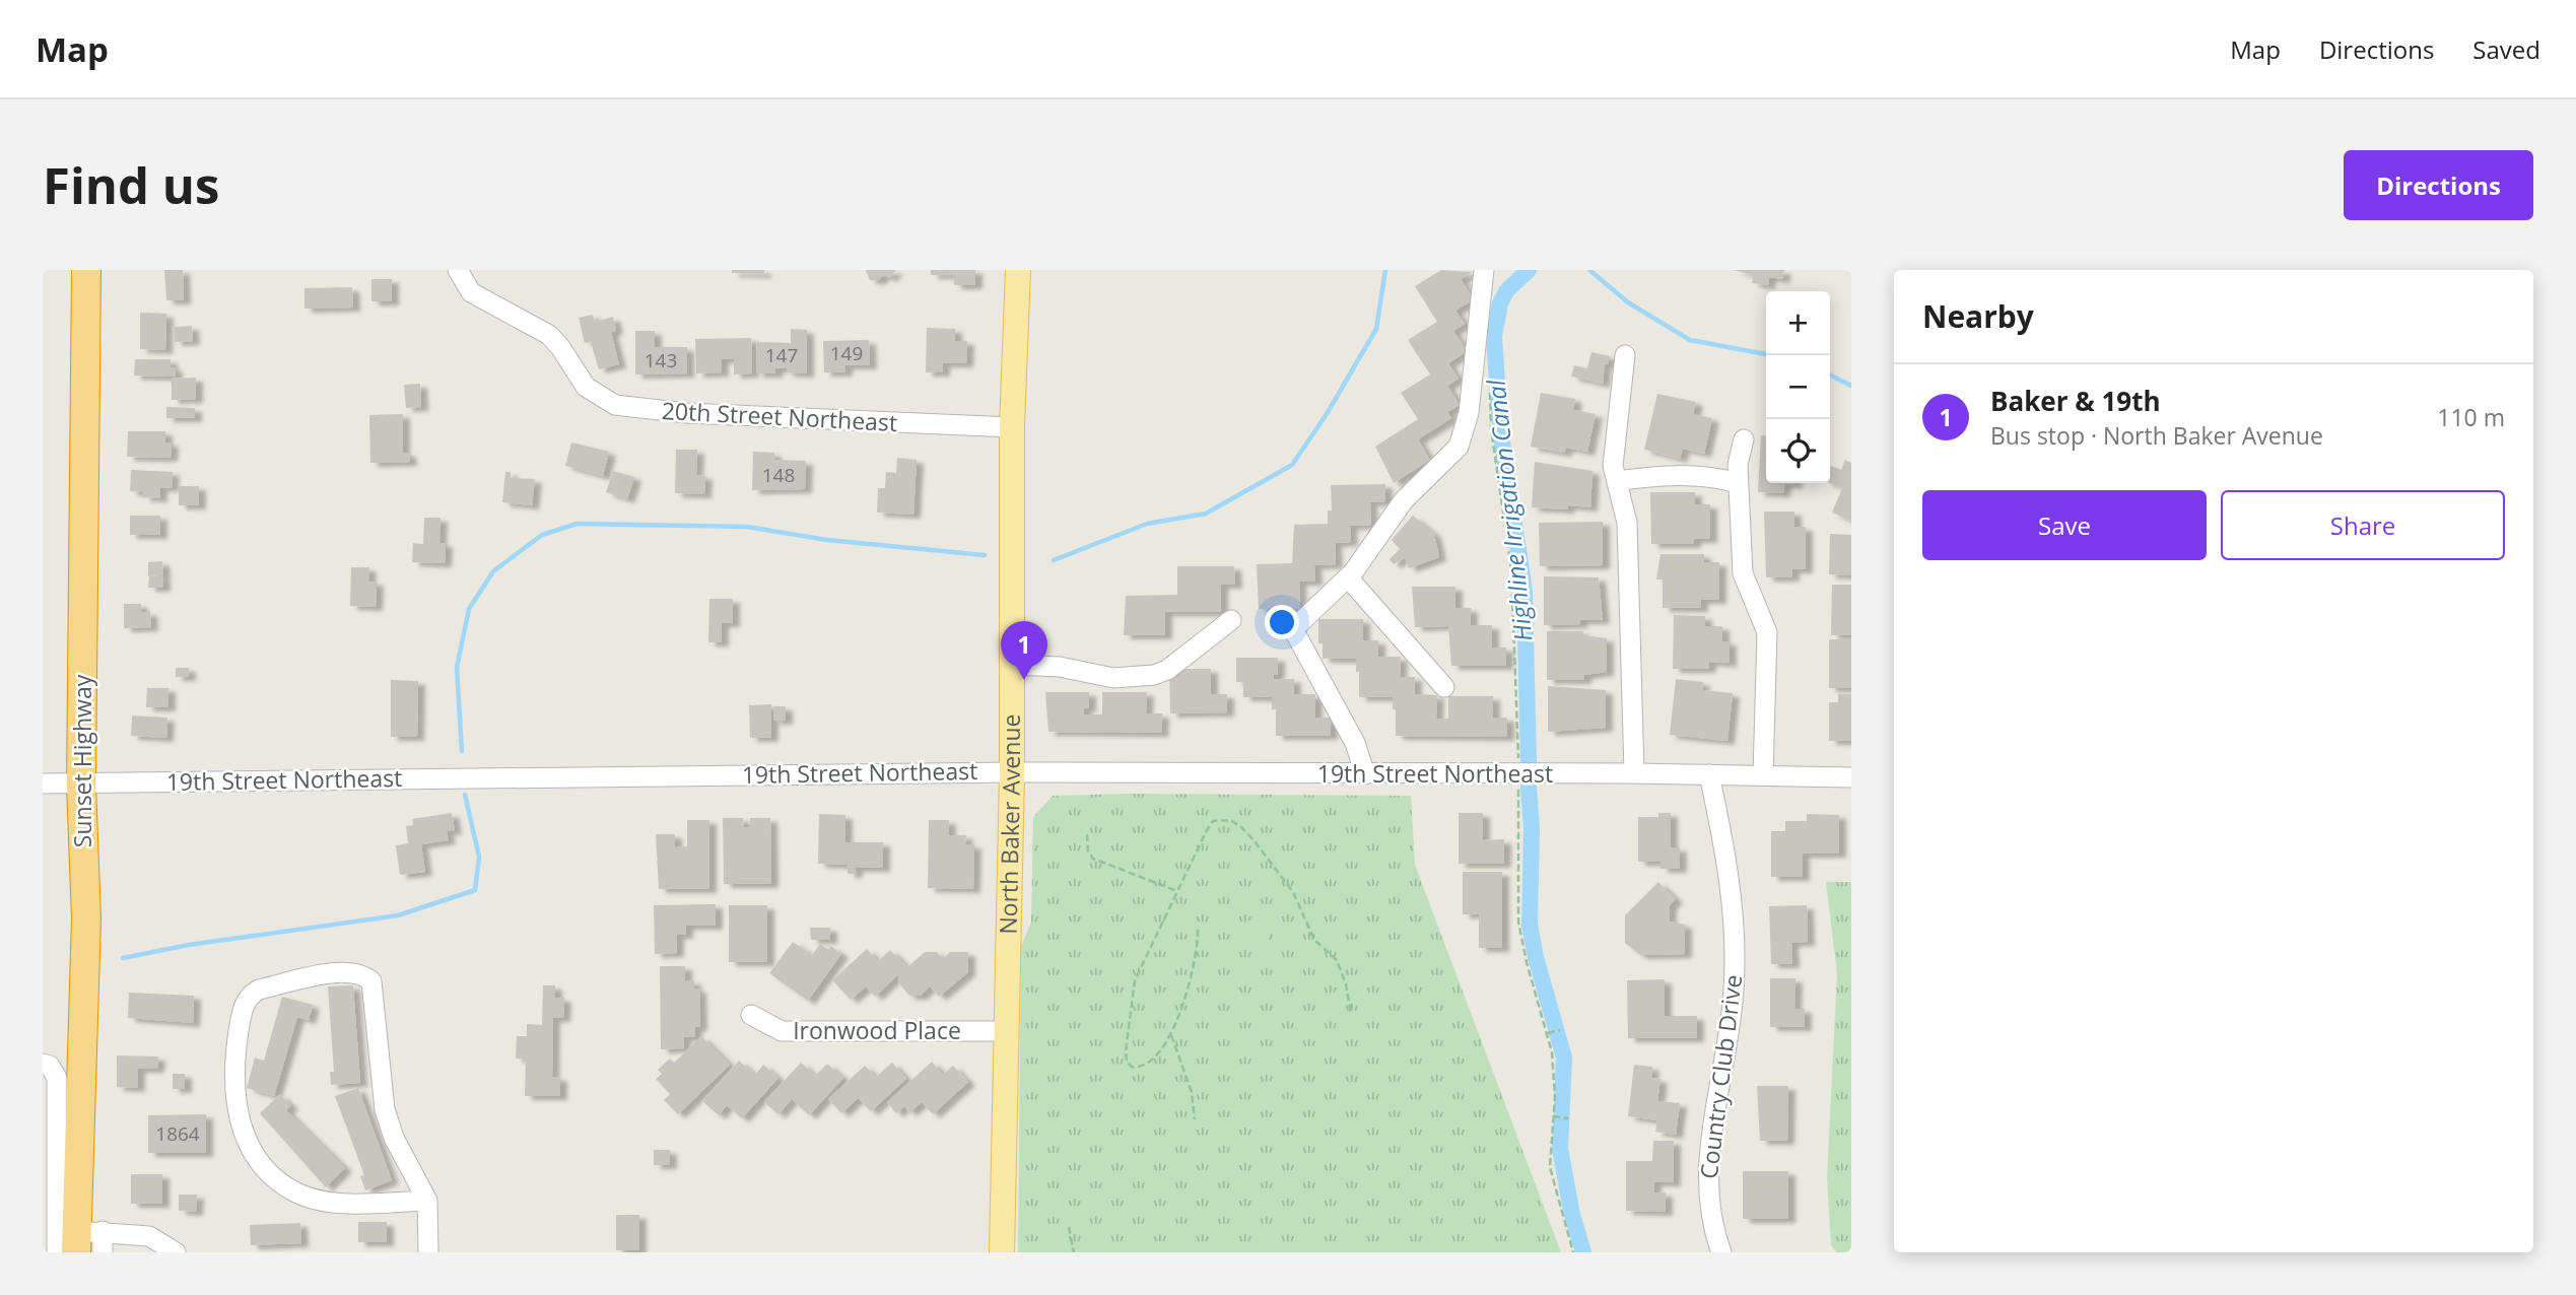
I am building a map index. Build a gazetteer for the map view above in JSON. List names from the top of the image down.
{
  "streets": {
    "highway": ["Sunset Highway"],
    "main road": ["North Baker Avenue"],
    "street": [
      "20th Street Northeast",
      "19th Street Northeast",
      "Ironwood Place",
      "Country Club Drive"
    ]
  },
  "crossings": [
    ["20th Street Northeast", "North Baker Avenue"],
    ["Sunset Highway", "19th Street Northeast"],
    ["19th Street Northeast", "North Baker Avenue"],
    ["19th Street Northeast", "Country Club Drive"],
    ["North Baker Avenue", "Ironwood Place"]
  ],
  "water": ["Highline Irrigation Canal"],
  "house_numbers": [
    "149",
    "147",
    "143",
    "148",
    "1864"
  ],
  "page": {
    "header": "Map",
    "nav": ["Map", "Directions", "Saved"],
    "buttons": [
      "Directions",
      ["Save", "Share"]
    ],
    "title": "Find us",
    "heading": "Nearby",
    "map_buttons": ["+", "−"],
    "list": [
      {
        "mark": "1",
        "name": "Baker & 19th",
        "note": "Bus stop · North Baker Avenue",
        "value": "110 m"
      }
    ],
    "pins": "1"
  }
}
